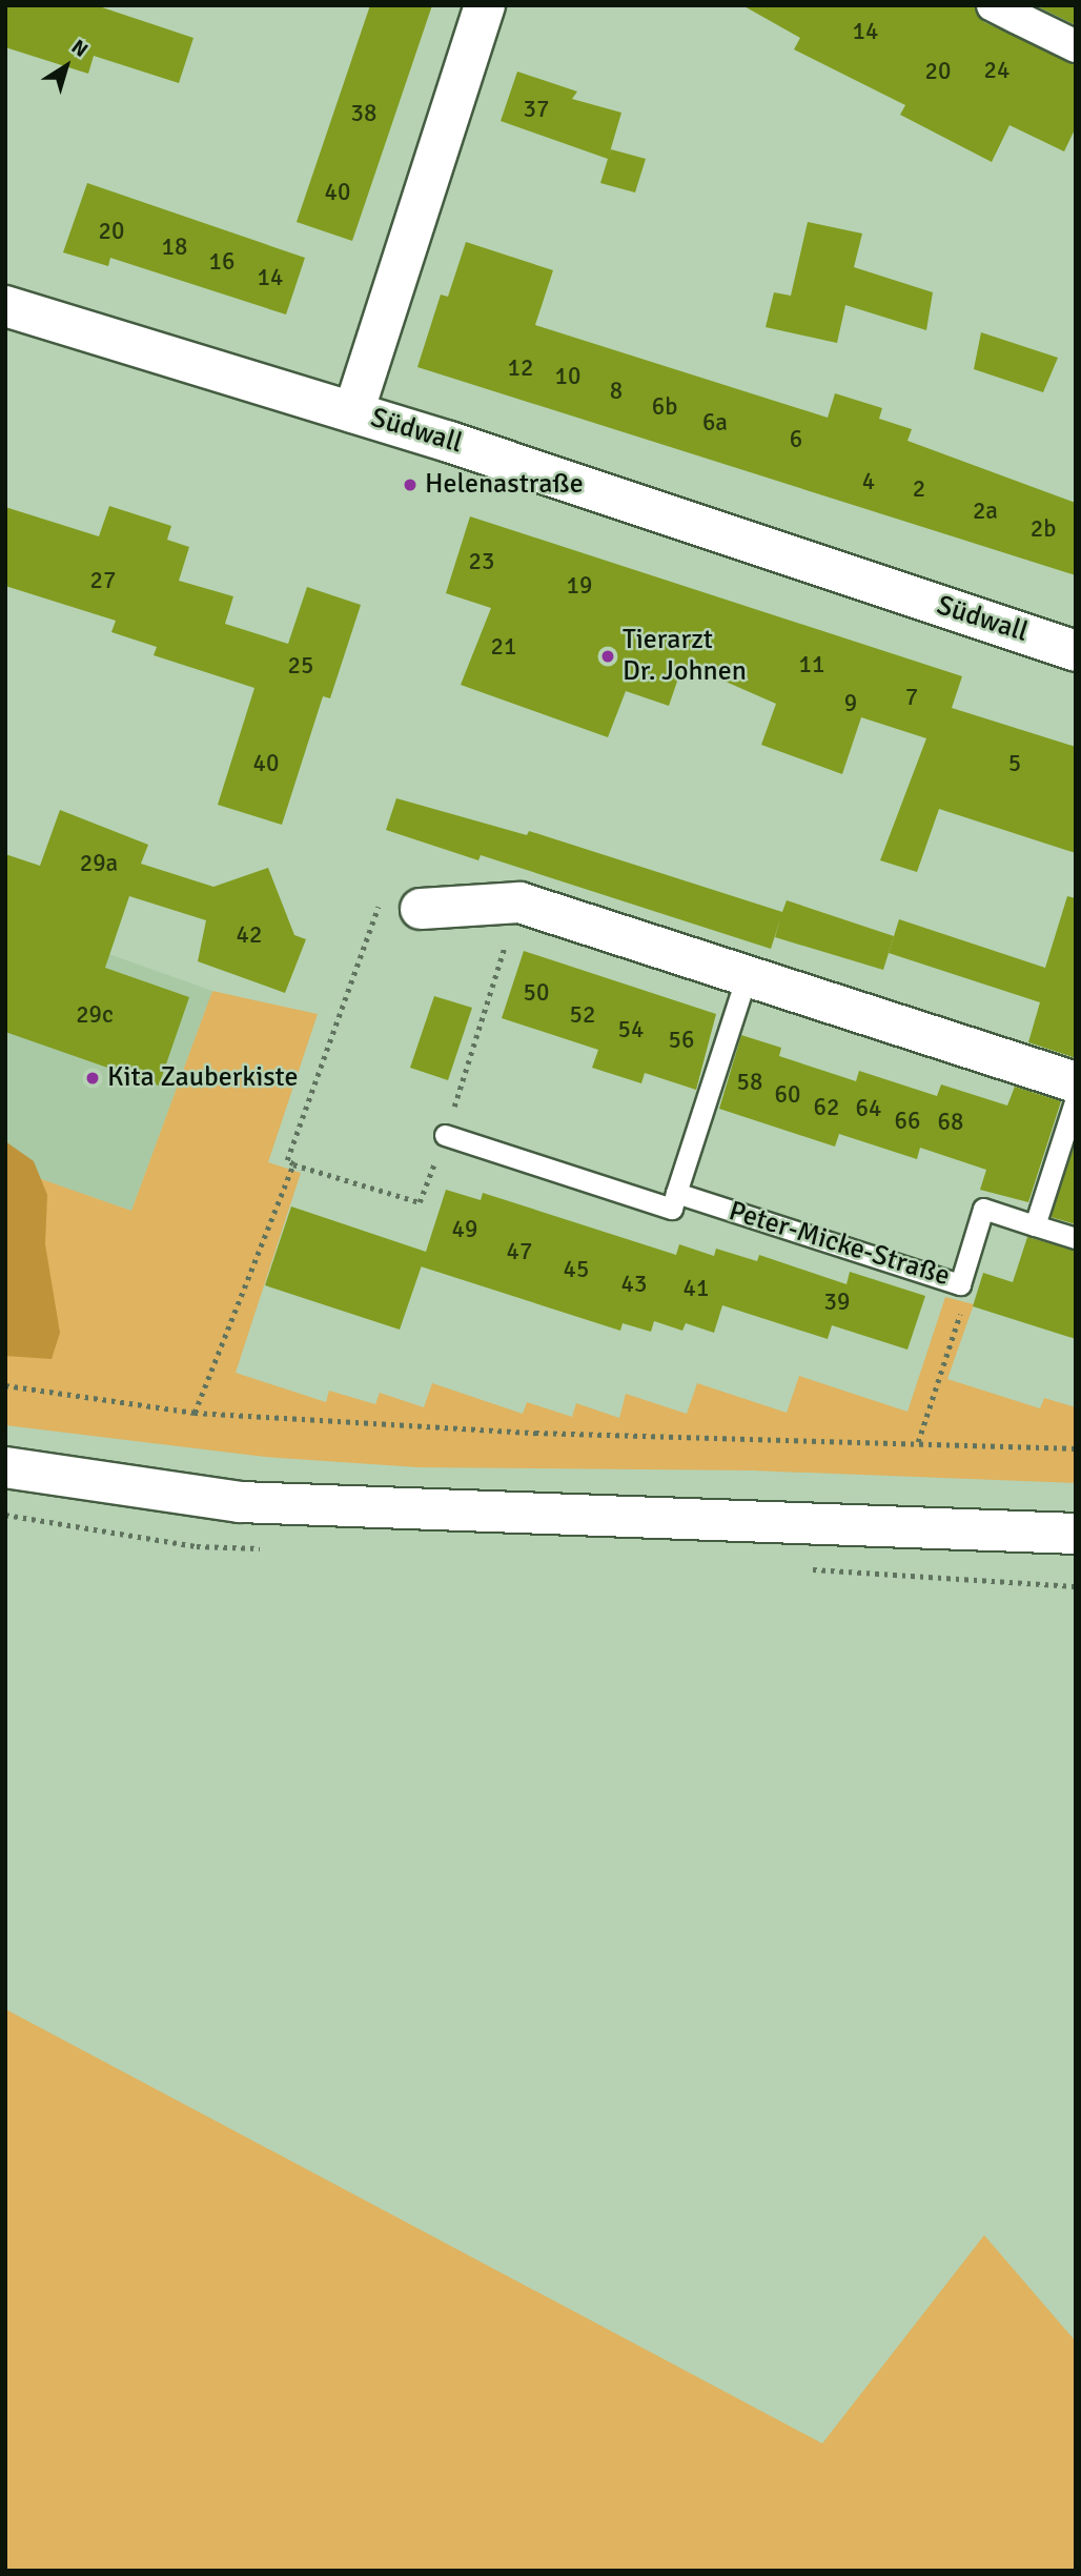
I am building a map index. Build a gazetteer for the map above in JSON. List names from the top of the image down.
{
  "streets": {
    "street": ["Südwall"],
    "lane": ["Peter-Micke-Straße"]
  },
  "places": ["Helenastraße", "Tierarzt Dr. Johnen", "Kita Zauberkiste"],
  "house_numbers": [
    "14",
    "24",
    "20",
    "37",
    "38",
    "40",
    "20",
    "18",
    "16",
    "14",
    "12",
    "10",
    "8",
    "6b",
    "6a",
    "6",
    "4",
    "2",
    "2a",
    "2b",
    "23",
    "27",
    "19",
    "21",
    "11",
    "25",
    "7",
    "9",
    "40",
    "5",
    "29a",
    "42",
    "50",
    "29c",
    "52",
    "54",
    "56",
    "58",
    "60",
    "62",
    "64",
    "66",
    "68",
    "49",
    "47",
    "45",
    "43",
    "41",
    "39"
  ],
  "north": "top right"
}
